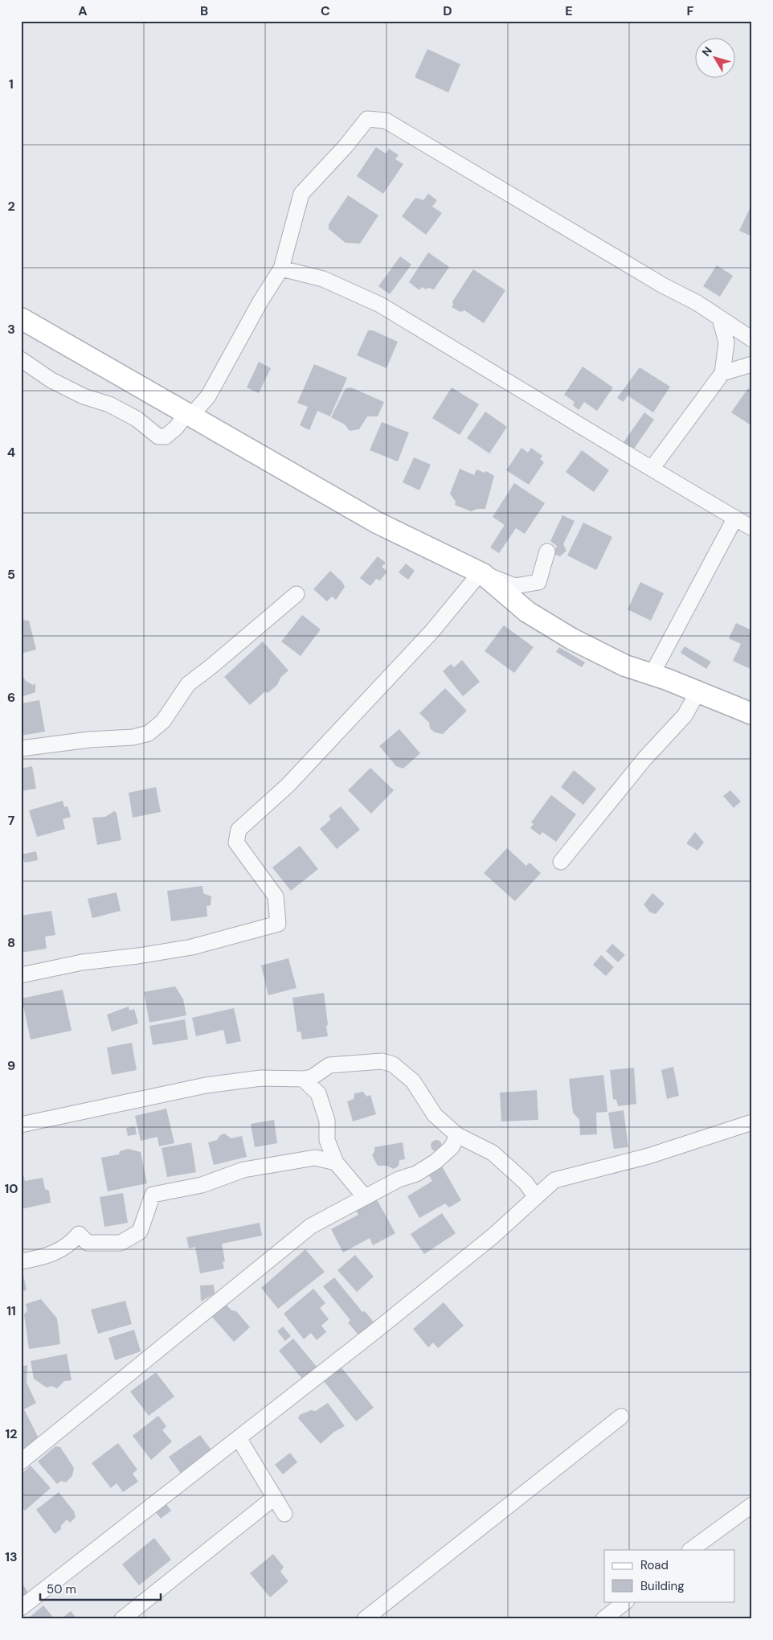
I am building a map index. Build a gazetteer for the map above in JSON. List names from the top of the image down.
{
  "legend": ["Road", "Building"],
  "scale_bar": "50 m",
  "north": "top left",
  "grid": {
    "columns": [
      "A",
      "B",
      "C",
      "D",
      "E",
      "F"
    ],
    "rows": [
      "1",
      "2",
      "3",
      "4",
      "5",
      "6",
      "7",
      "8",
      "9",
      "10",
      "11",
      "12",
      "13"
    ]
  }
}
